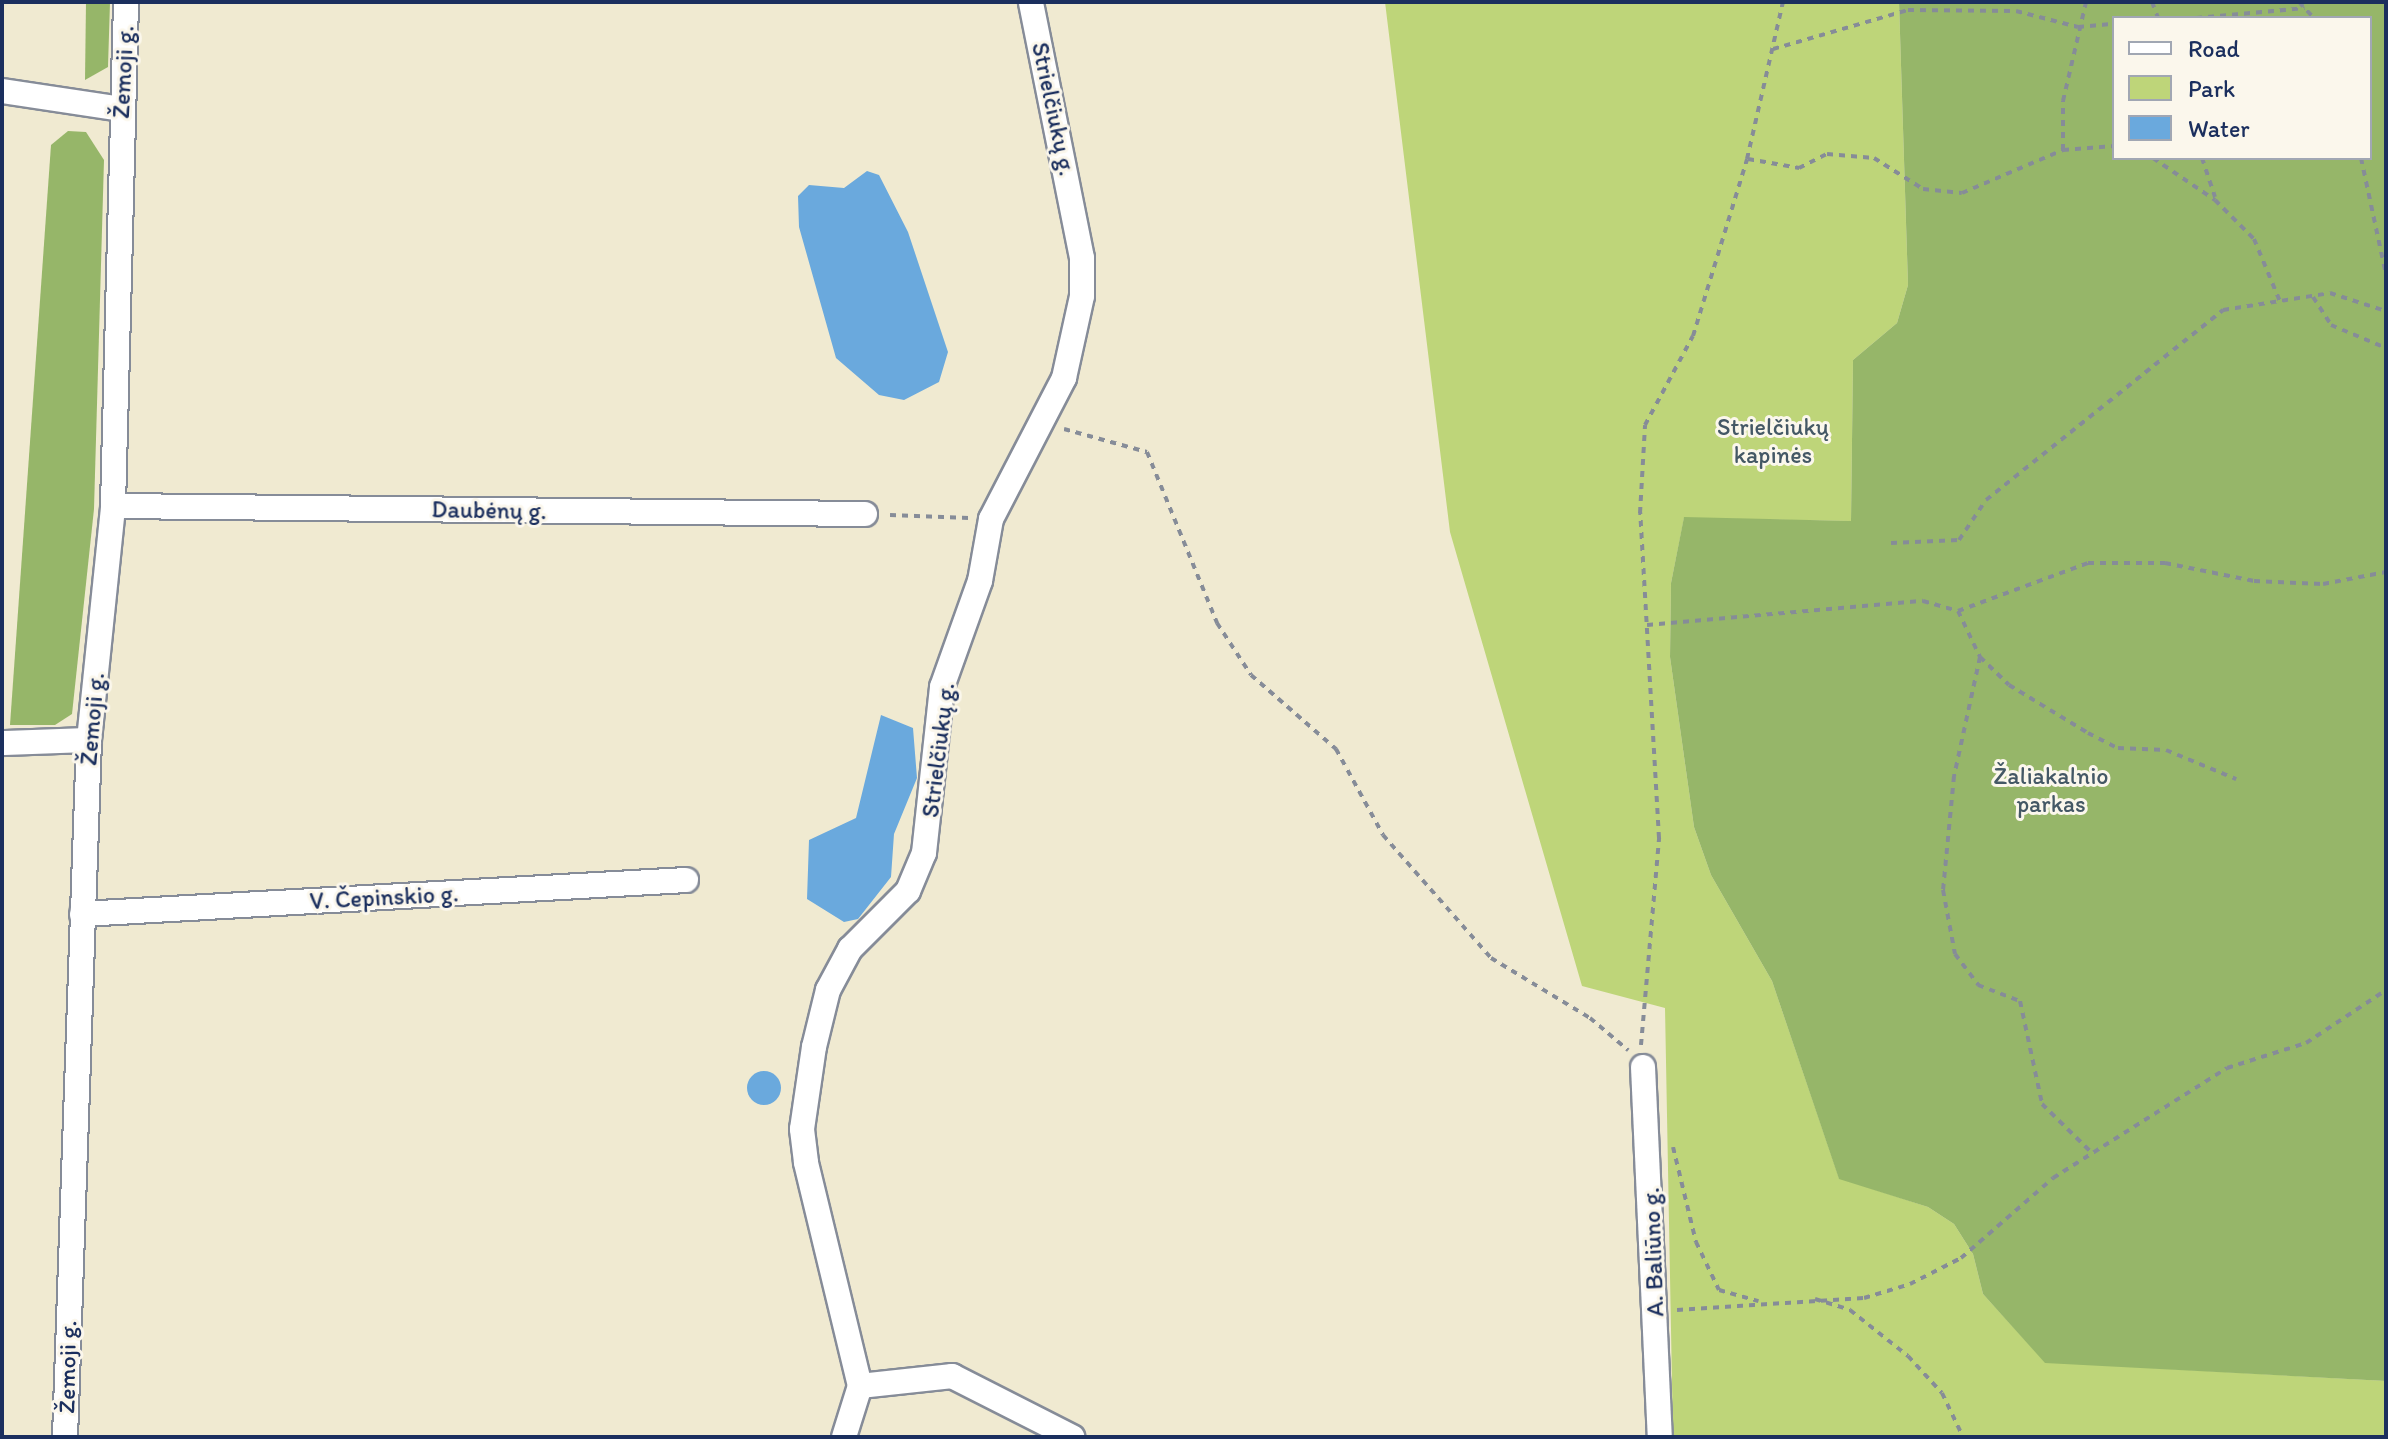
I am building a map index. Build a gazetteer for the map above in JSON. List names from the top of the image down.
{
  "streets": {
    "street": [
      "Žemoji g.",
      "Strielčiukų g.",
      "Daubėnų g.",
      "V. Čepinskio g.",
      "A. Baliūno g."
    ]
  },
  "crossings": [
    ["Žemoji g.", "Daubėnų g."],
    ["Žemoji g.", "V. Čepinskio g."]
  ],
  "parks": ["Strielčiukų kapinės", "Žaliakalnio parkas"],
  "legend": ["Road", "Park", "Water"]
}
